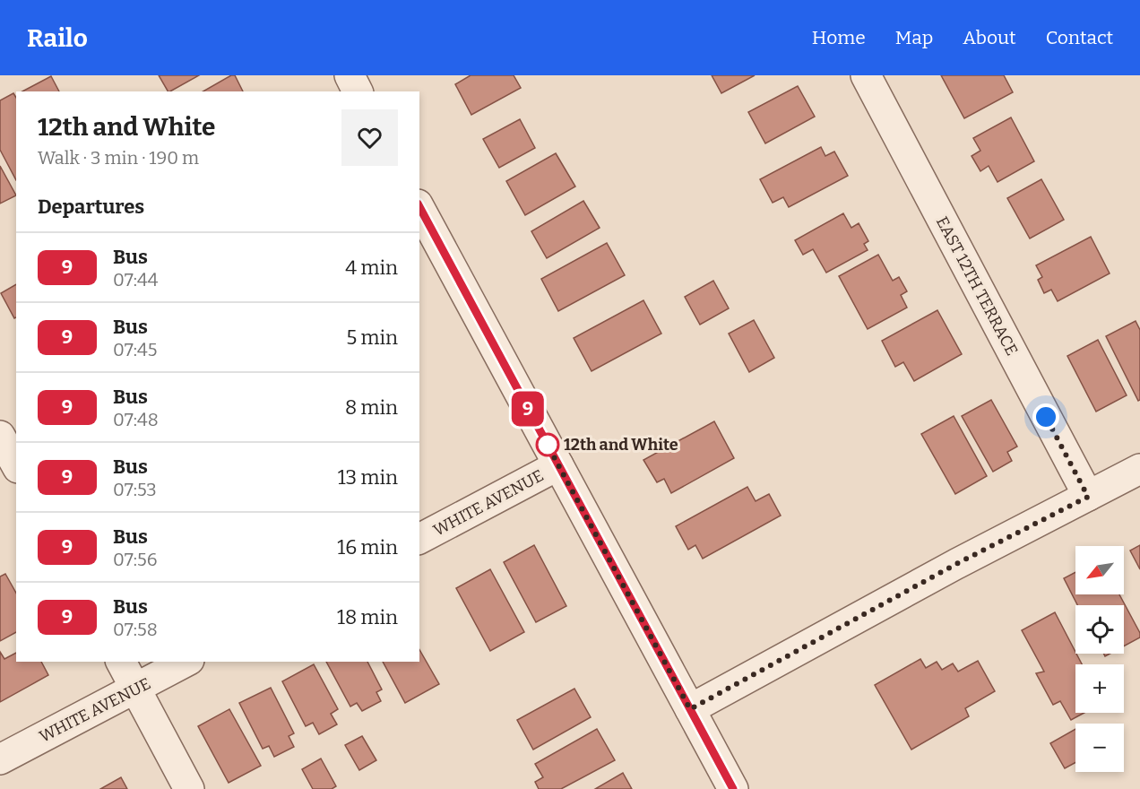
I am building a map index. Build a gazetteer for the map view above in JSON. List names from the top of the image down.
{
  "streets": {
    "street": ["EAST 12TH TERRACE", "WHITE AVENUE"]
  },
  "places": ["12th and White"],
  "lines": ["bus line 9"],
  "north": "bottom left",
  "page": {
    "header": "Railo",
    "nav": [
      "Home",
      "Map",
      "About",
      "Contact"
    ],
    "on_map": "9",
    "heading": [
      ["12th and White", "Walk · 3 min · 190 m"],
      "Departures"
    ],
    "list": [
      {
        "mark": "9",
        "name": "Bus",
        "note": "07:44",
        "value": "4 min"
      },
      {
        "mark": "9",
        "name": "Bus",
        "note": "07:45",
        "value": "5 min"
      },
      {
        "mark": "9",
        "name": "Bus",
        "note": "07:48",
        "value": "8 min"
      },
      {
        "mark": "9",
        "name": "Bus",
        "note": "07:53",
        "value": "13 min"
      },
      {
        "mark": "9",
        "name": "Bus",
        "note": "07:56",
        "value": "16 min"
      },
      {
        "mark": "9",
        "name": "Bus",
        "note": "07:58",
        "value": "18 min"
      }
    ],
    "map_buttons": ["+", "−"]
  }
}
